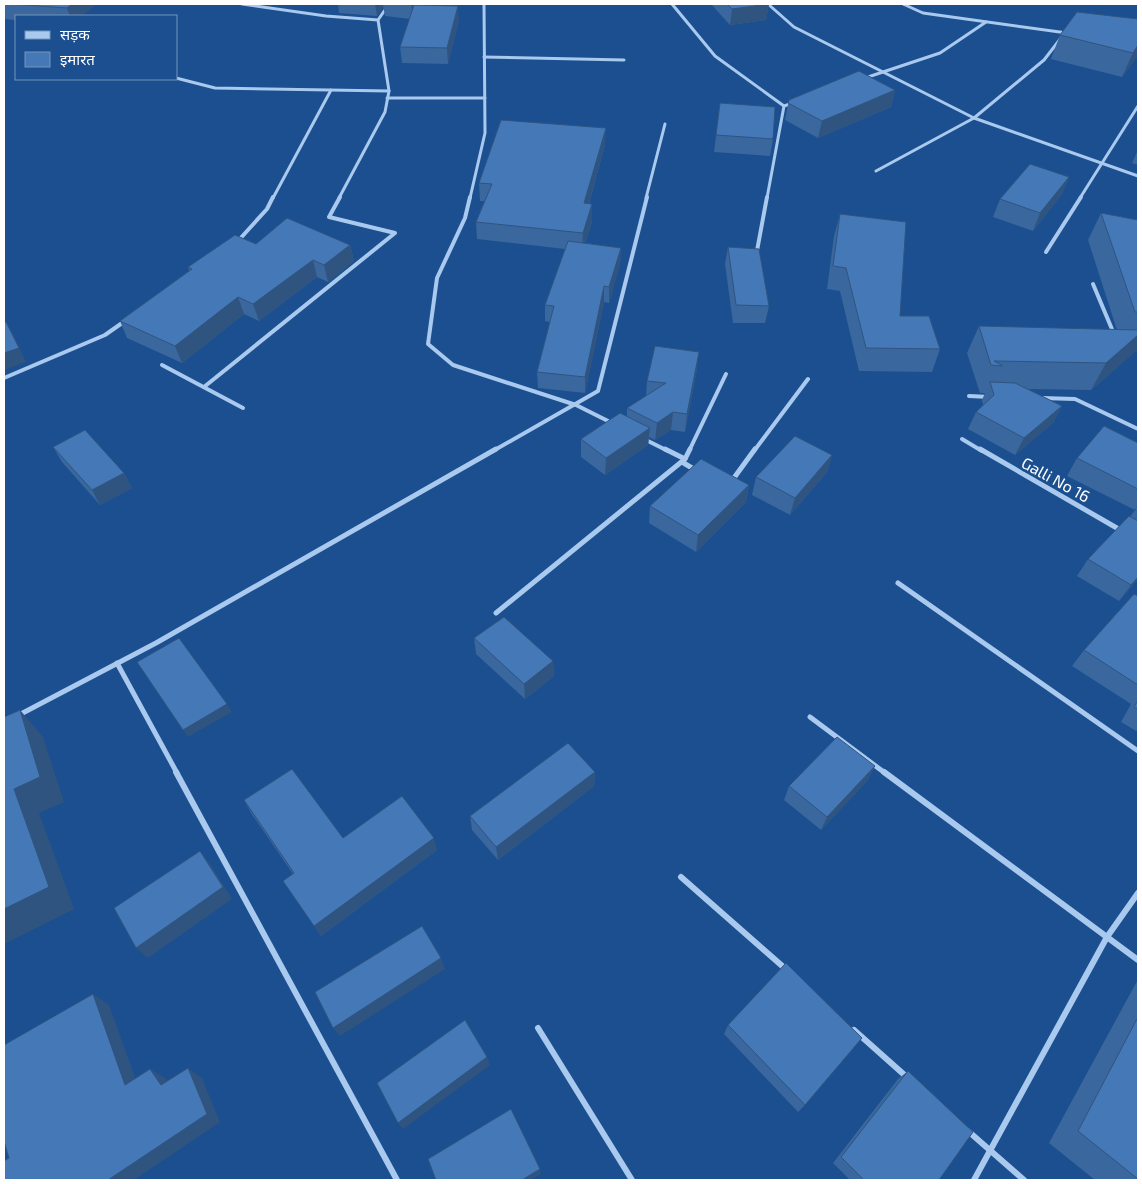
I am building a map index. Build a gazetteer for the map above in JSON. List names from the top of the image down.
{
  "streets": {
    "street": ["Galli No 16"]
  },
  "legend": ["सड़क", "इमारत"]
}
